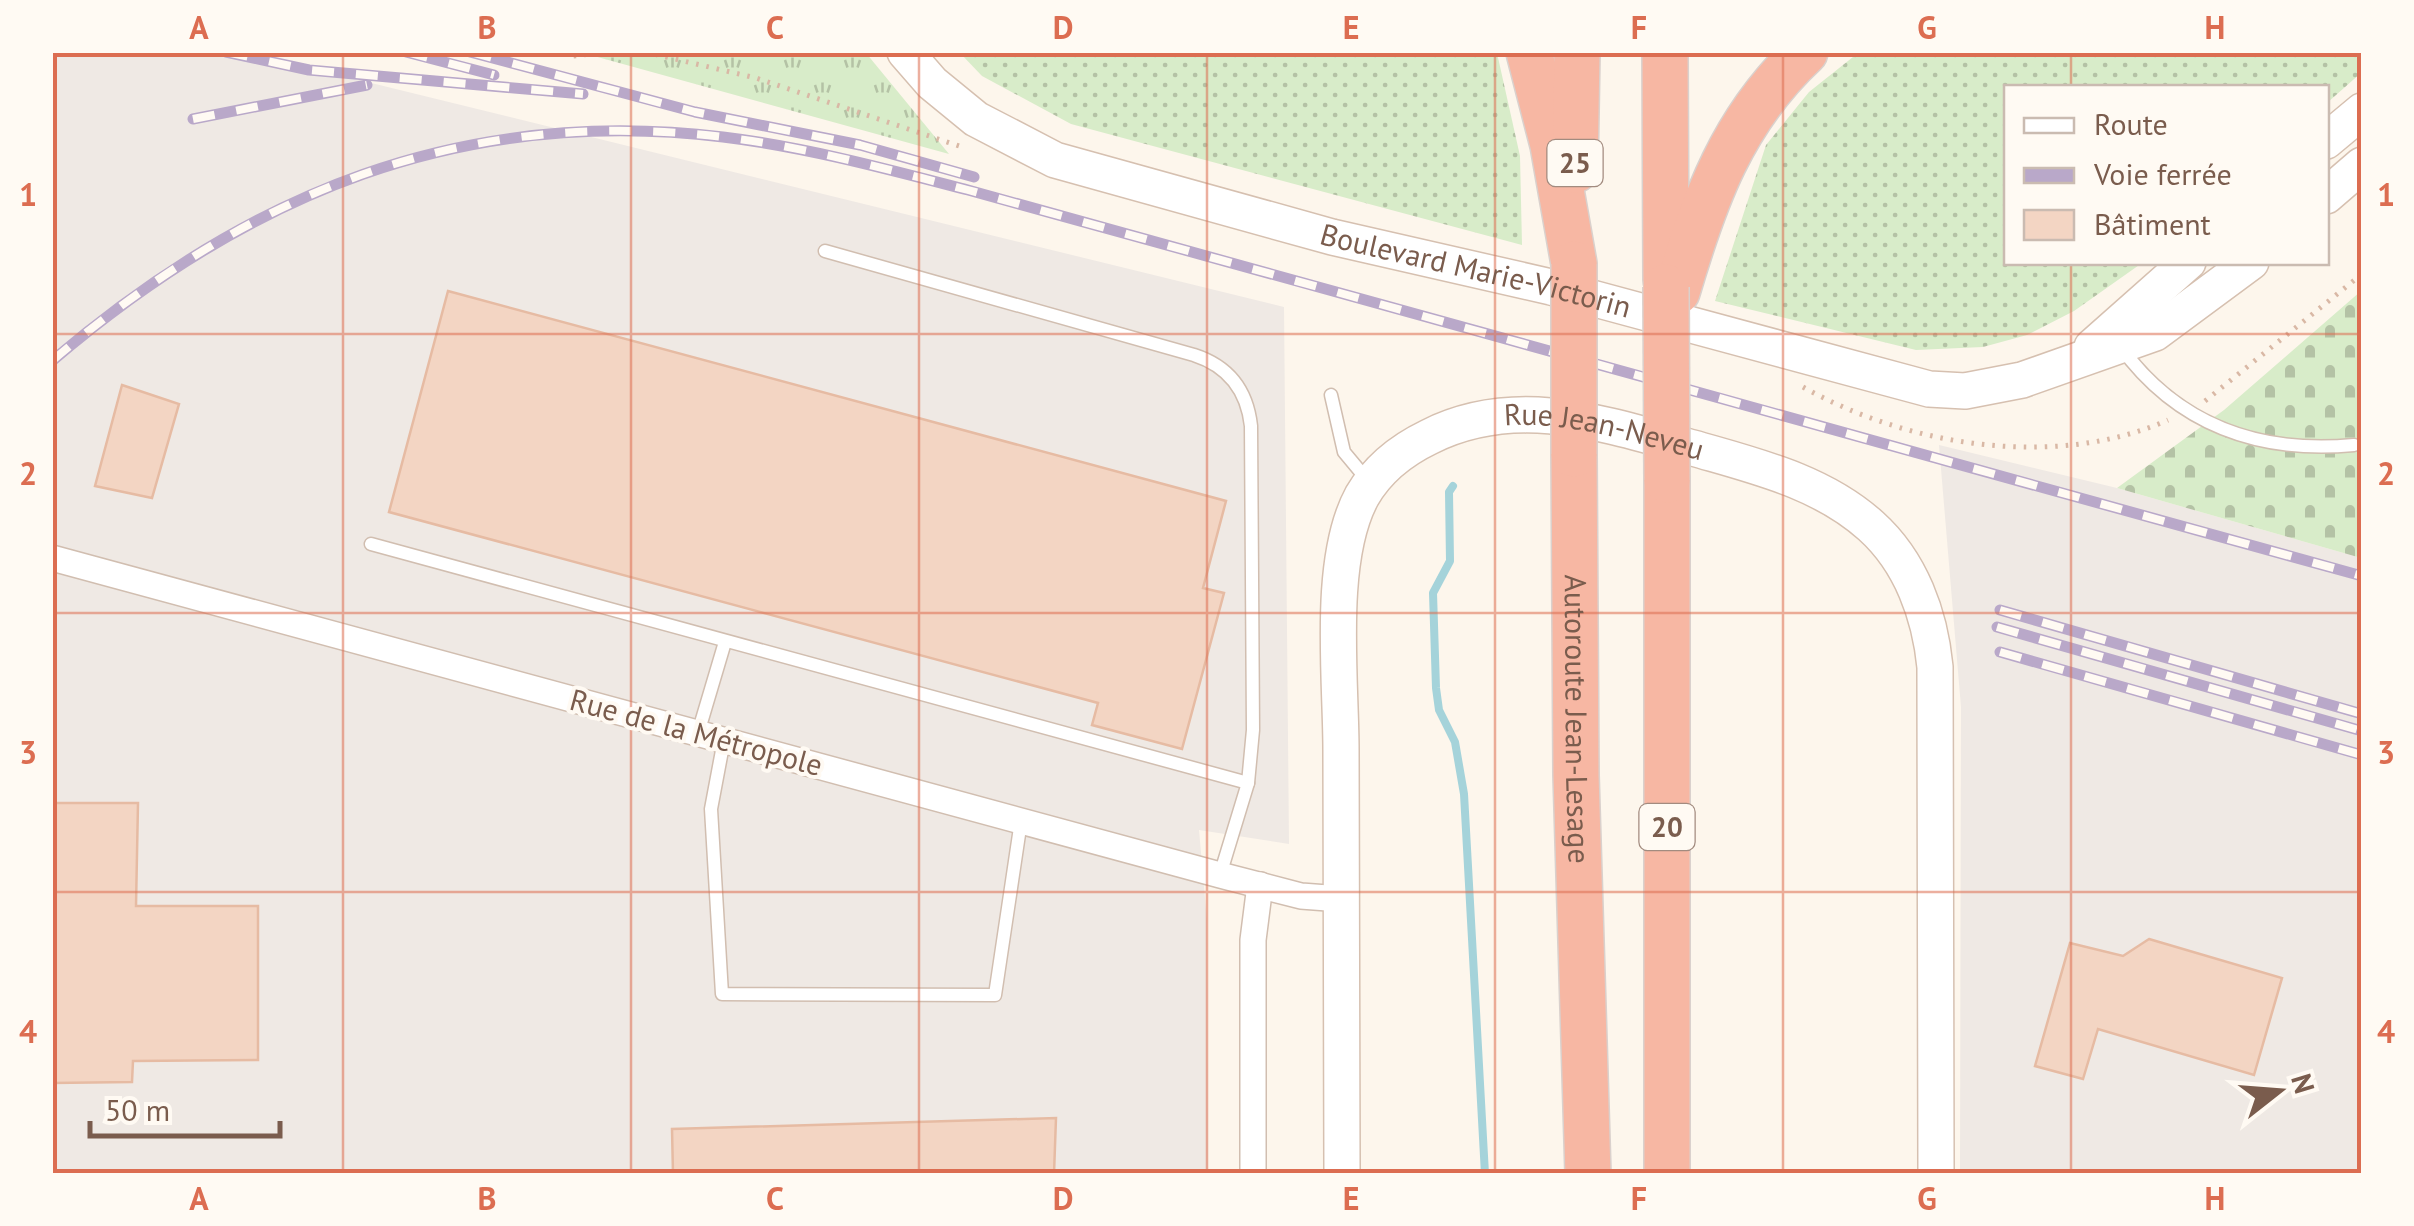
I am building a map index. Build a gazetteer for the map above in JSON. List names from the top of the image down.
{
  "streets": {
    "highway": ["25", "Autoroute Jean-Lesage", "20"],
    "street": ["Boulevard Marie-Victorin", "Rue Jean-Neveu", "Rue de la Métropole"]
  },
  "crossings": [
    ["25", "Autoroute Jean-Lesage"],
    ["Rue Jean-Neveu", "Rue de la Métropole"]
  ],
  "legend": ["Route", "Voie ferrée", "Bâtiment"],
  "scale_bar": "50 m",
  "north": "right",
  "grid": {
    "columns": [
      "A",
      "B",
      "C",
      "D",
      "E",
      "F",
      "G",
      "H"
    ],
    "rows": [
      "1",
      "2",
      "3",
      "4"
    ]
  }
}
